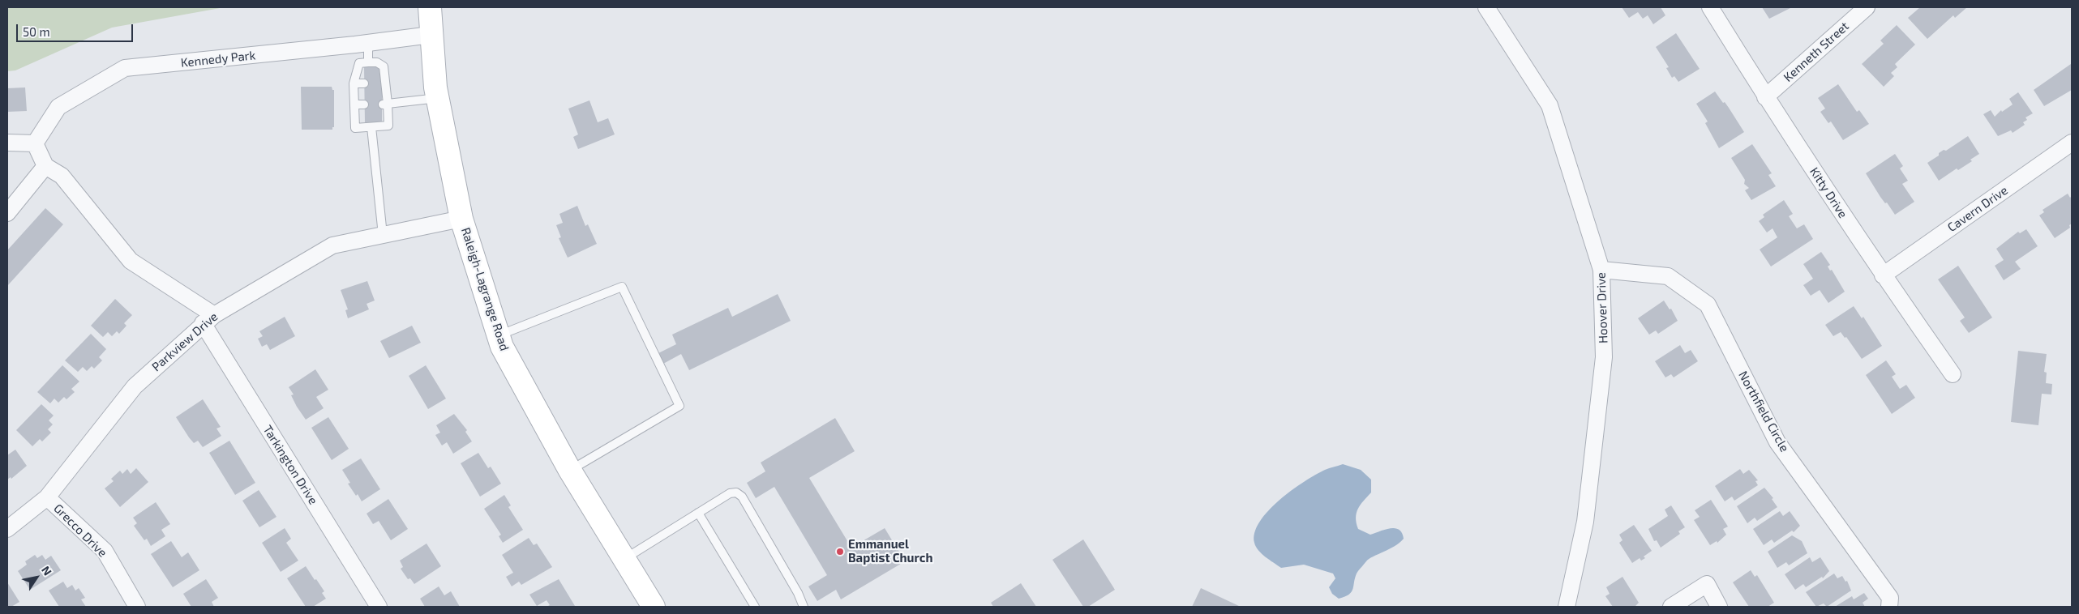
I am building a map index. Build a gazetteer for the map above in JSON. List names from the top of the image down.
{
  "streets": {
    "main road": ["Raleigh-Lagrange Road"],
    "street": [
      "Kenneth Street",
      "Kennedy Park",
      "Kitty Drive",
      "Cavern Drive",
      "Hoover Drive",
      "Parkview Drive",
      "Northfield Circle",
      "Tarkington Drive",
      "Grecco Drive"
    ]
  },
  "crossings": [
    ["Kenneth Street", "Kitty Drive"],
    ["Kennedy Park", "Raleigh-Lagrange Road"],
    ["Kitty Drive", "Cavern Drive"],
    ["Raleigh-Lagrange Road", "Parkview Drive"],
    ["Hoover Drive", "Northfield Circle"],
    ["Parkview Drive", "Tarkington Drive"],
    ["Parkview Drive", "Grecco Drive"]
  ],
  "places": ["Emmanuel Baptist Church"],
  "scale_bar": "50 m",
  "north": "top right"
}
